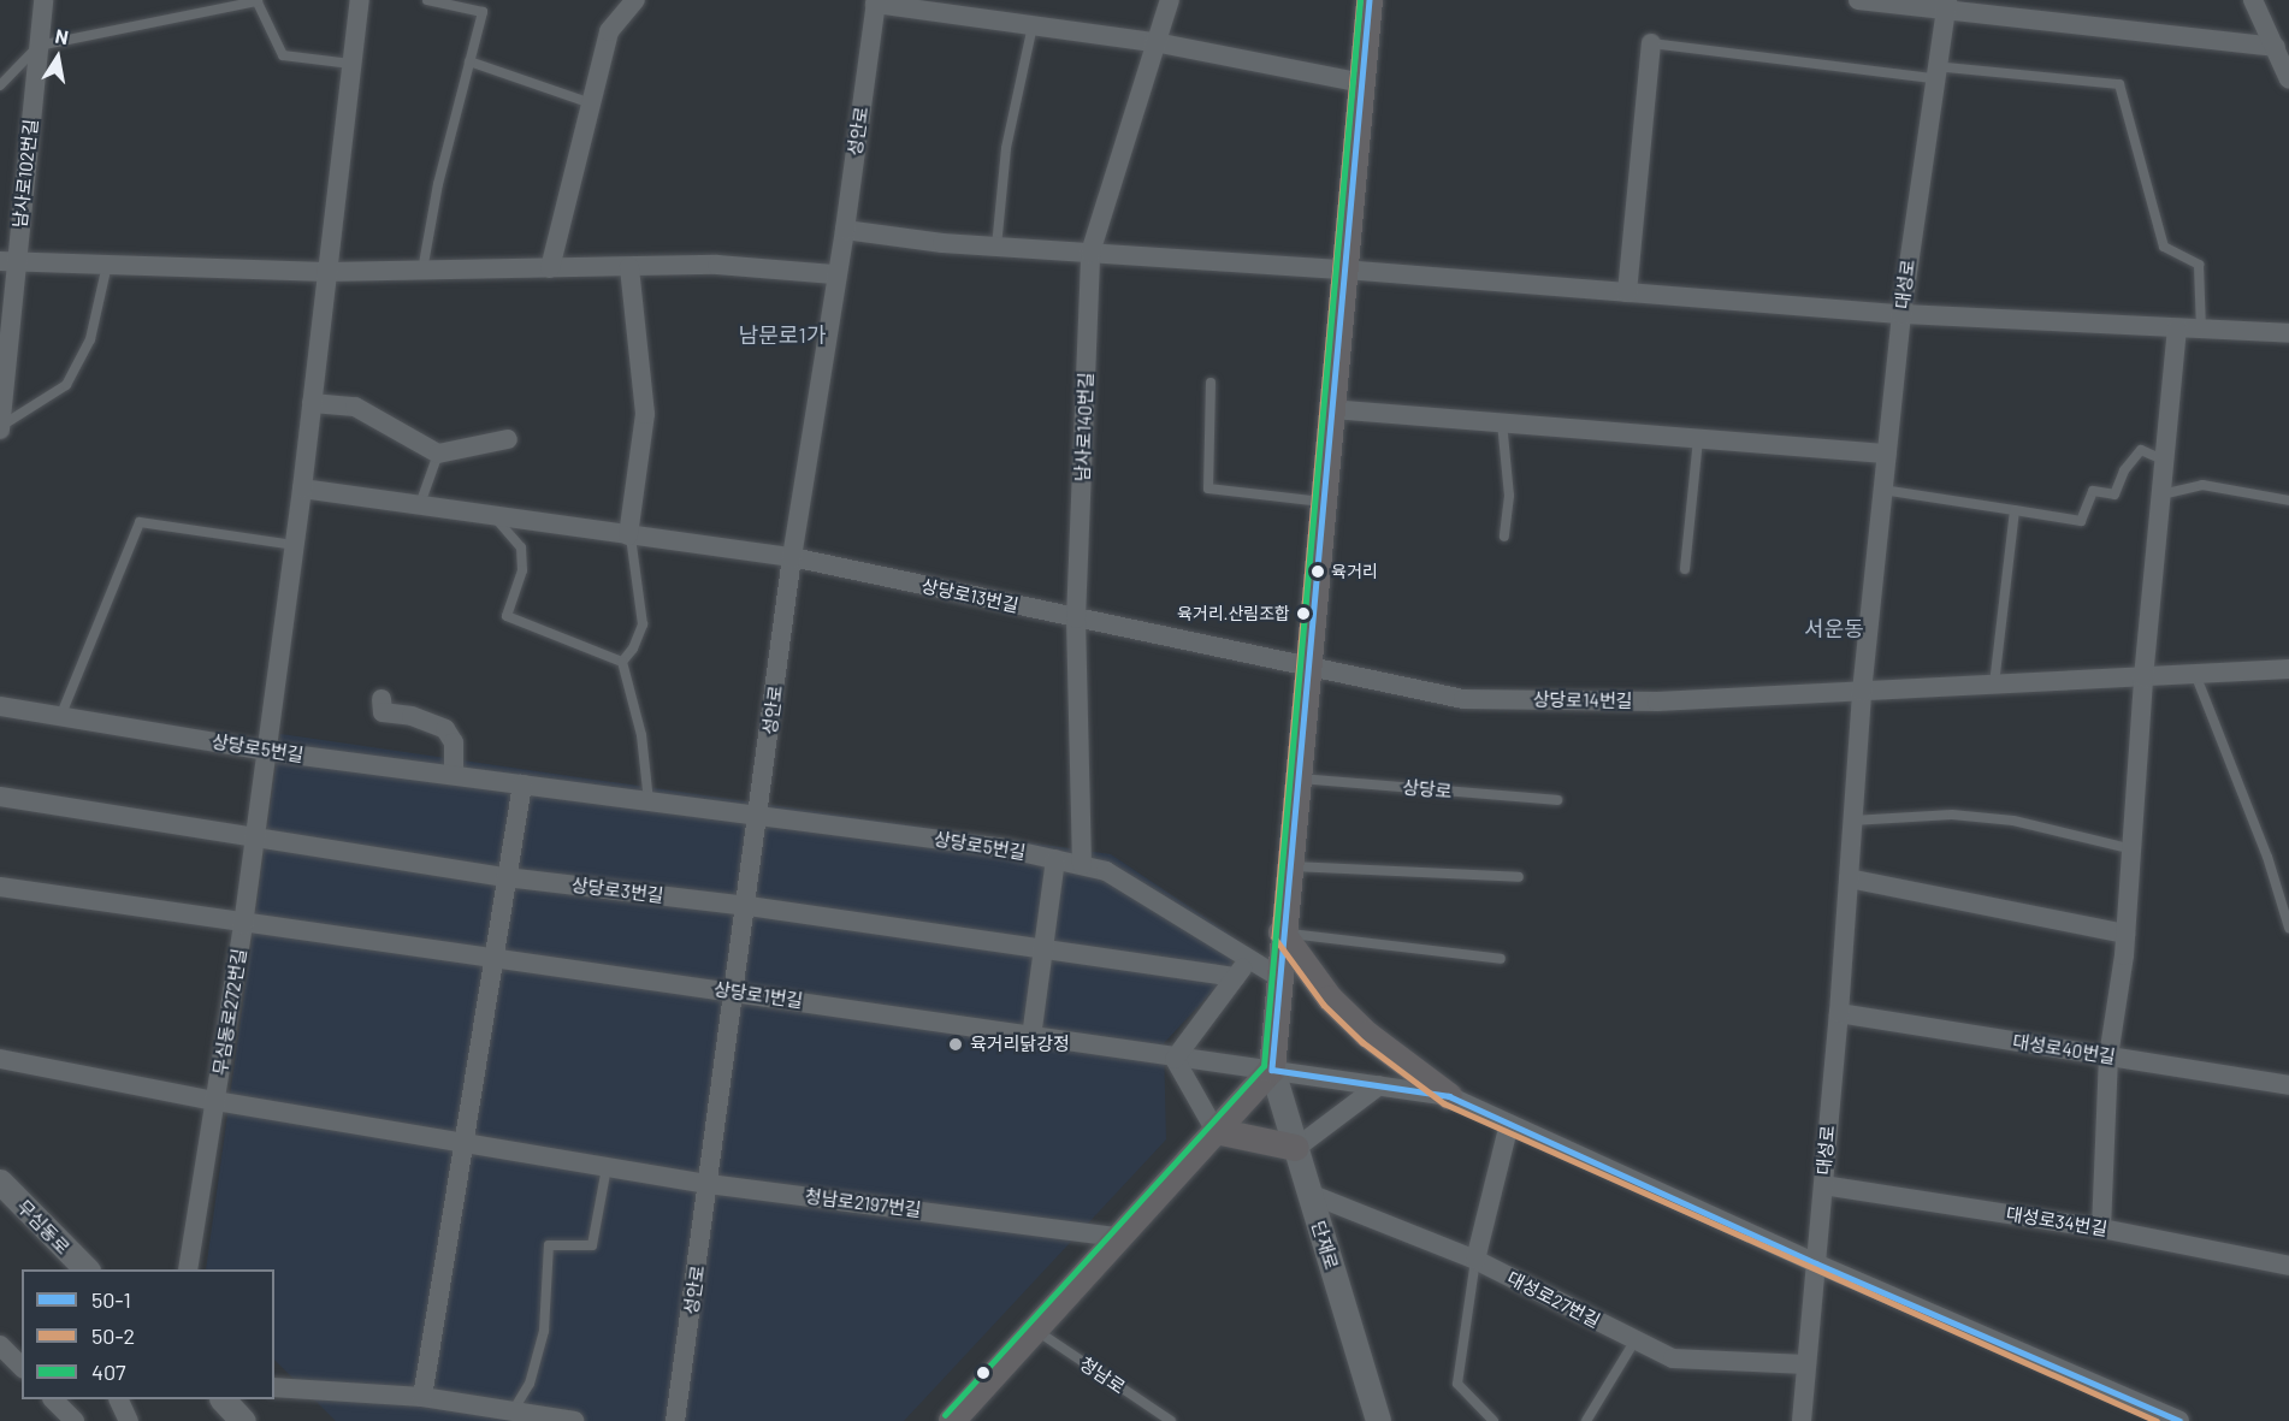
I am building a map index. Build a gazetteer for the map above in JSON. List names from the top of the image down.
{
  "streets": {
    "street": [
      "성안로",
      "남사로102번길",
      "대성로",
      "남사로140번길",
      "상당로13번길",
      "상당로14번길",
      "상당로5번길",
      "상당로3번길",
      "상당로1번길",
      "무심동로272번길",
      "대성로40번길",
      "청남로2197번길",
      "대성로34번길",
      "무심동로",
      "단재로",
      "대성로27번길"
    ],
    "lane": ["상당로", "청남로"]
  },
  "crossings": [
    ["성안로", "상당로13번길"],
    ["성안로", "상당로5번길"],
    ["성안로", "상당로3번길"],
    ["성안로", "상당로1번길"],
    ["성안로", "청남로2197번길"],
    ["대성로", "상당로14번길"],
    ["대성로", "상당로1번길"],
    ["대성로", "대성로40번길"],
    ["대성로", "대성로34번길"],
    ["대성로", "대성로27번길"],
    ["남사로140번길", "상당로13번길"],
    ["남사로140번길", "상당로5번길"],
    ["상당로13번길", "상당로14번길"],
    ["상당로13번길", "무심동로272번길"],
    ["상당로5번길", "무심동로272번길"],
    ["상당로3번길", "무심동로272번길"],
    ["상당로1번길", "무심동로272번길"],
    ["상당로1번길", "단재로"],
    ["무심동로272번길", "청남로2197번길"],
    ["단재로", "대성로27번길"]
  ],
  "districts": ["남문로1가", "서운동"],
  "places": ["육거리", "육거리.산림조합", "육거리닭강정"],
  "lines": ["transit line 50-1", "transit line 50-2", "transit line 407"],
  "legend": ["50-1", "50-2", "407"],
  "north": "top"
}
